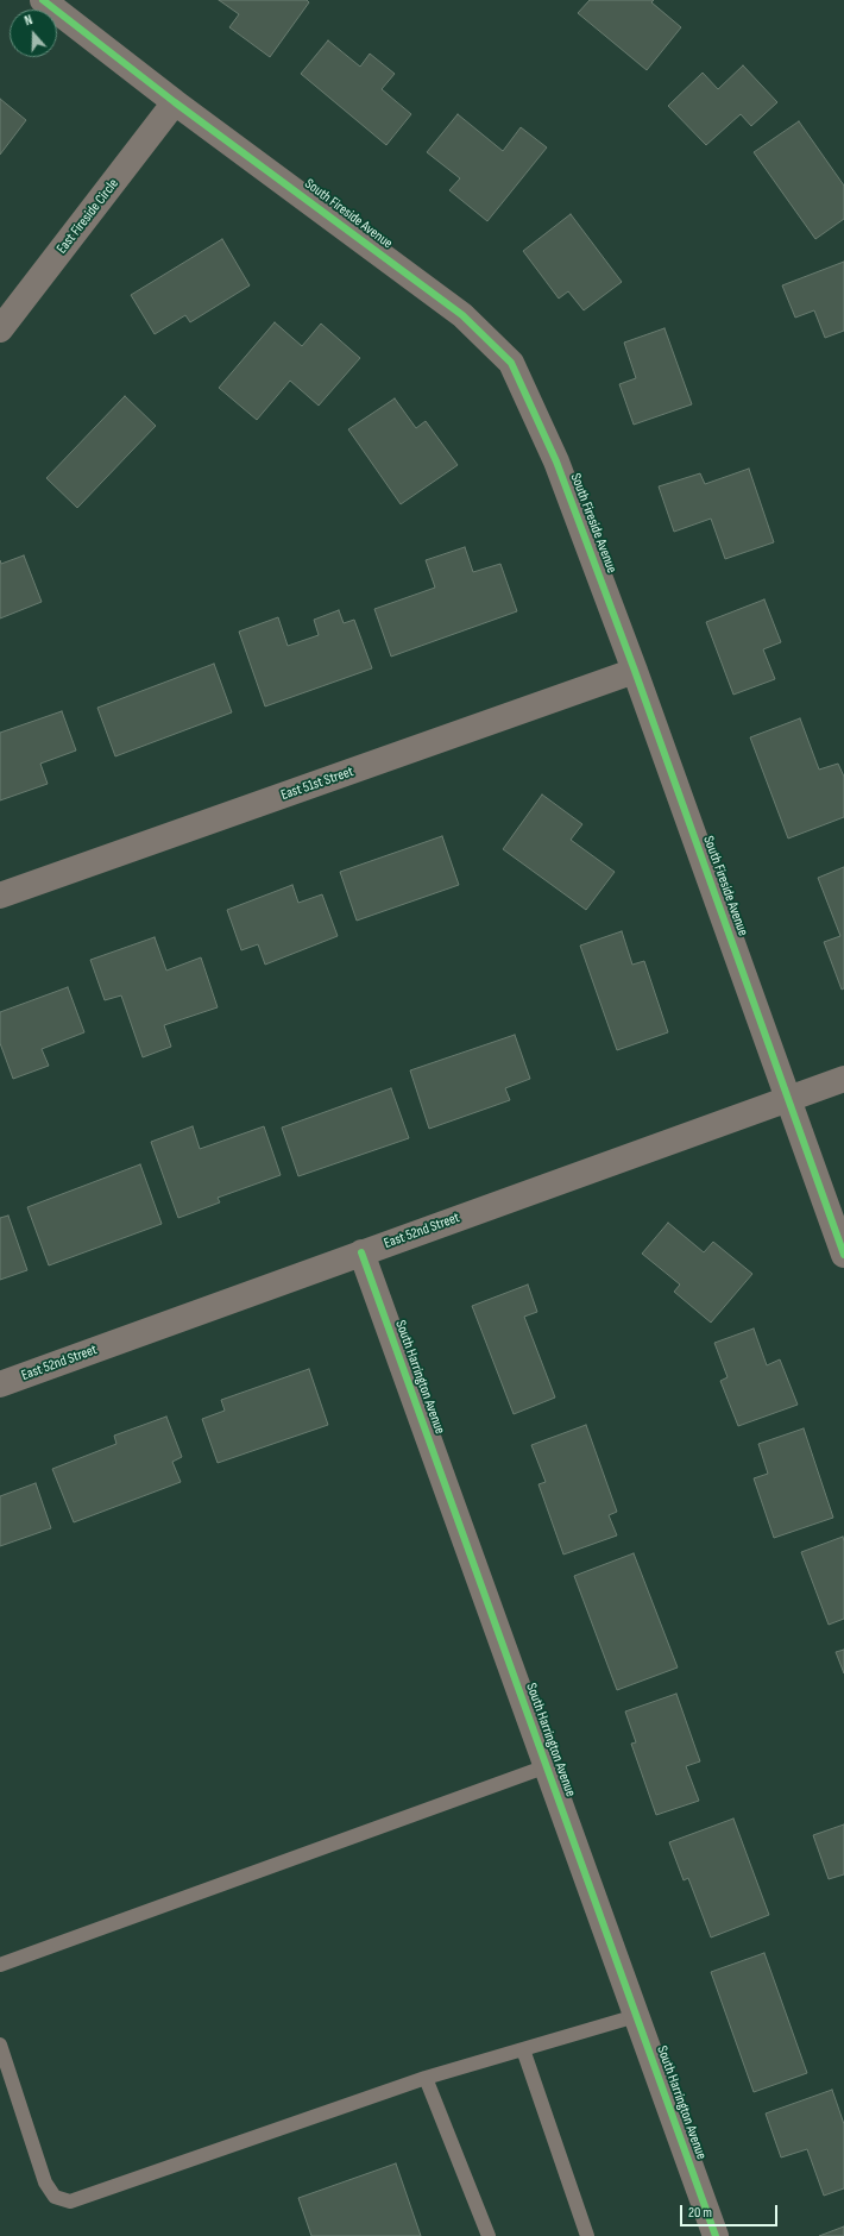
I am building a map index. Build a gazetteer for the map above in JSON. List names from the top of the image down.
{
  "streets": {
    "street": [
      "South Fireside Avenue",
      "East Fireside Circle",
      "East 51st Street",
      "East 52nd Street",
      "South Harrington Avenue"
    ]
  },
  "crossings": [
    ["South Fireside Avenue", "East Fireside Circle"],
    ["South Fireside Avenue", "East 51st Street"],
    ["South Fireside Avenue", "East 52nd Street"],
    ["East 52nd Street", "South Harrington Avenue"]
  ],
  "scale_bar": "20 m",
  "north": "top"
}
